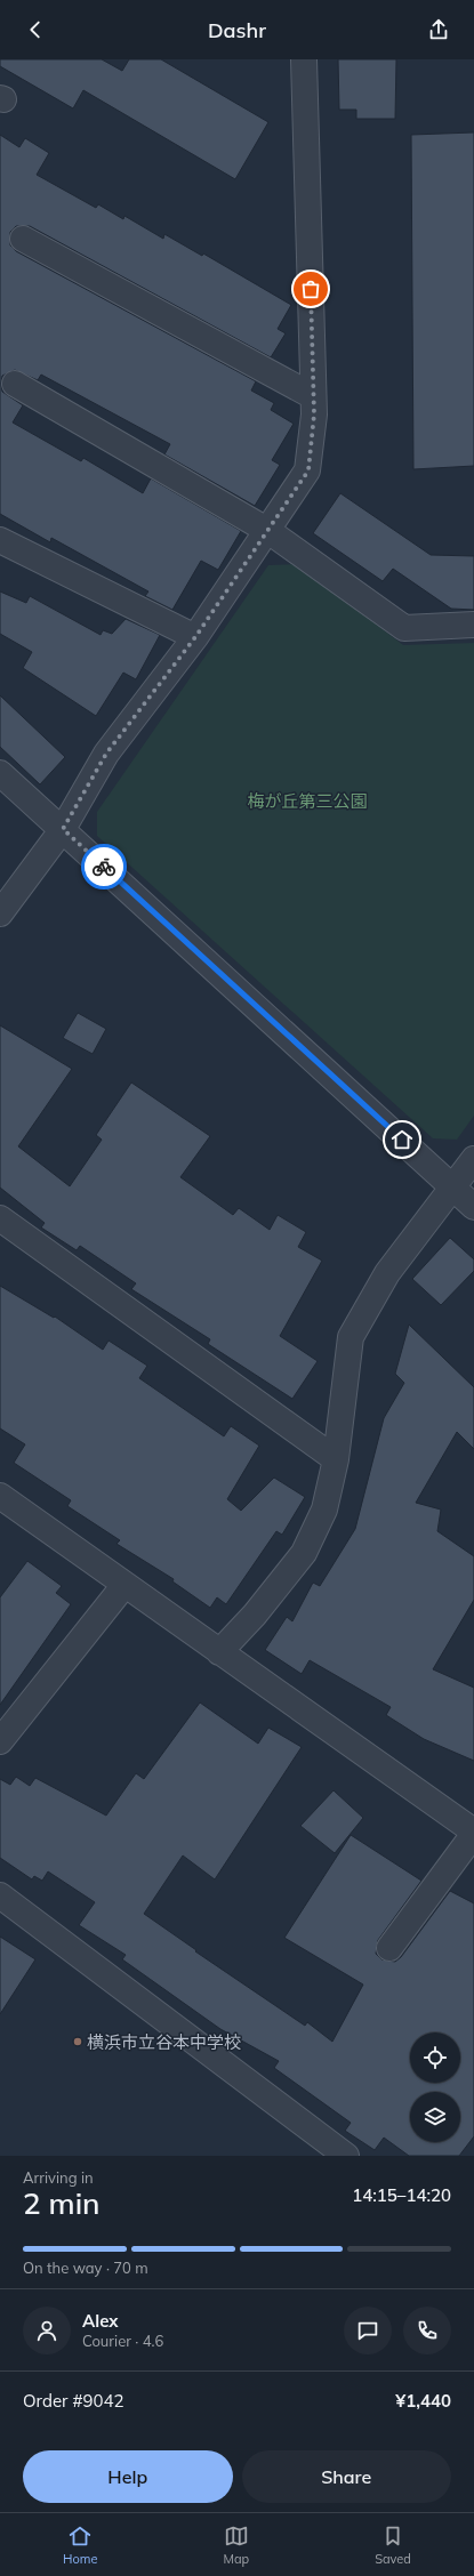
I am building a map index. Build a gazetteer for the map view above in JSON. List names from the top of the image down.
{
  "parks": ["梅が丘第三公園"],
  "places": ["横浜市立谷本中学校"],
  "page": {
    "header": "Dashr",
    "heading": ["2 min", "Arriving in", "14:15–14:20"],
    "panel": [
      "Alex",
      "Courier · 4.6",
      "Order #9042",
      "¥1,440"
    ],
    "bar": "On the way · 70 m",
    "buttons": ["Help", "Share"],
    "tabs": ["Home", "Map", "Saved"]
  }
}
